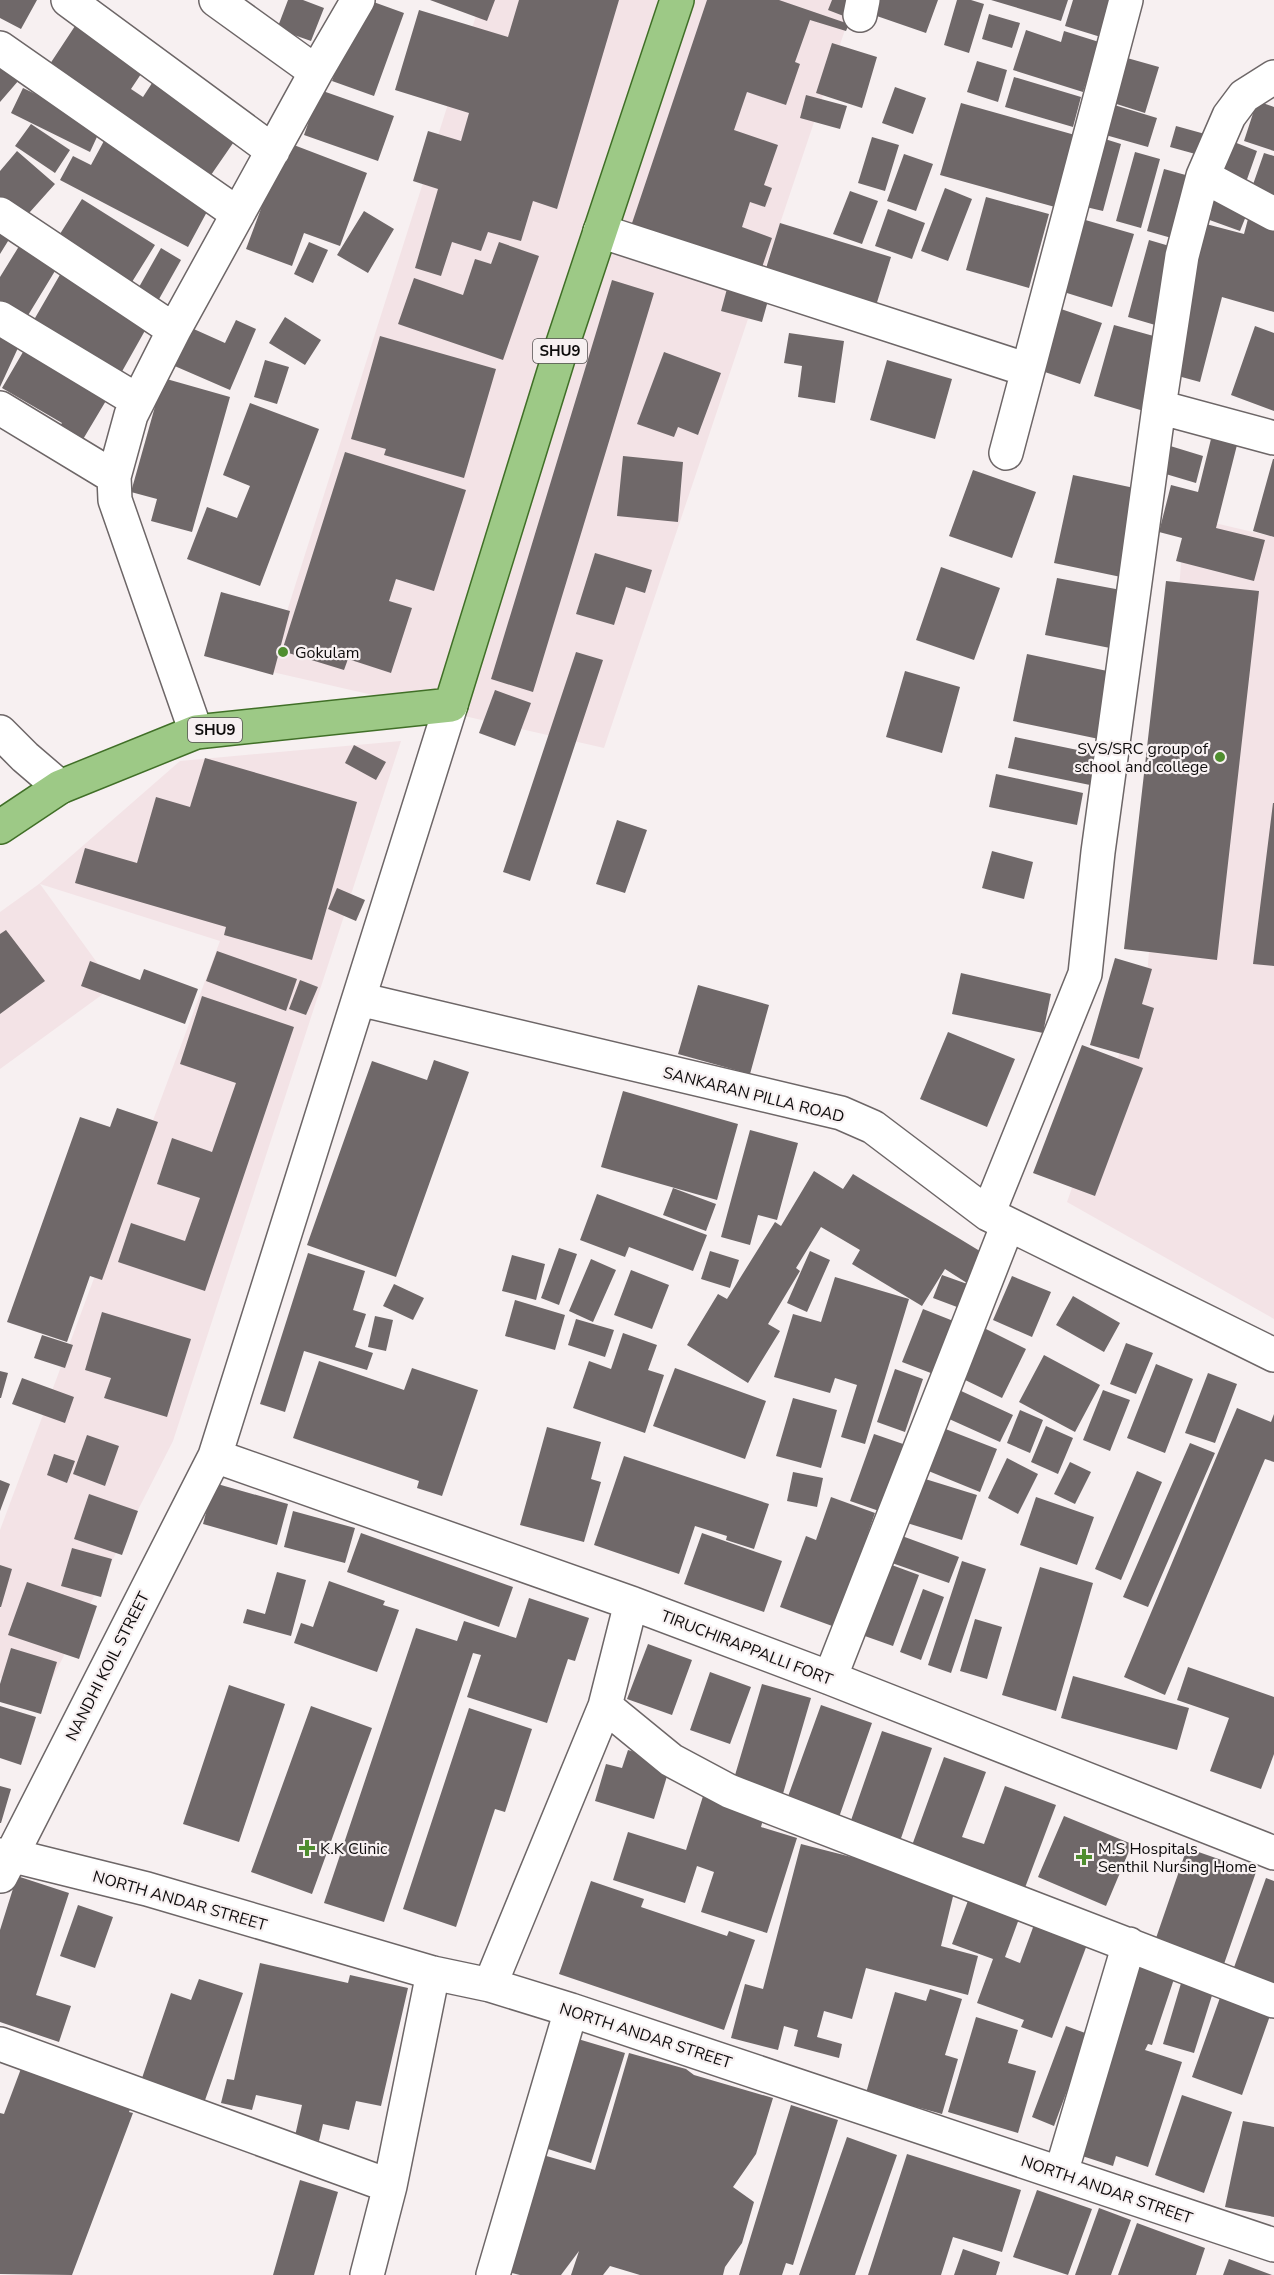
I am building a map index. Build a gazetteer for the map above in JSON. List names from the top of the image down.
{
  "streets": {
    "main road": ["SHU9"],
    "street": [
      "SANKARAN PILLA ROAD",
      "TIRUCHIRAPPALLI FORT",
      "NANDHI KOIL STREET",
      "NORTH ANDAR STREET"
    ]
  },
  "crossings": [
    ["SHU9", "NANDHI KOIL STREET"],
    ["SANKARAN PILLA ROAD", "NANDHI KOIL STREET"],
    ["TIRUCHIRAPPALLI FORT", "NANDHI KOIL STREET"],
    ["NANDHI KOIL STREET", "NORTH ANDAR STREET"]
  ],
  "places": {
    "other": ["Gokulam", "SVS/SRC group of school and college"],
    "health": ["K.K Clinic", "M.S Hospitals Senthil Nursing Home"]
  }
}
